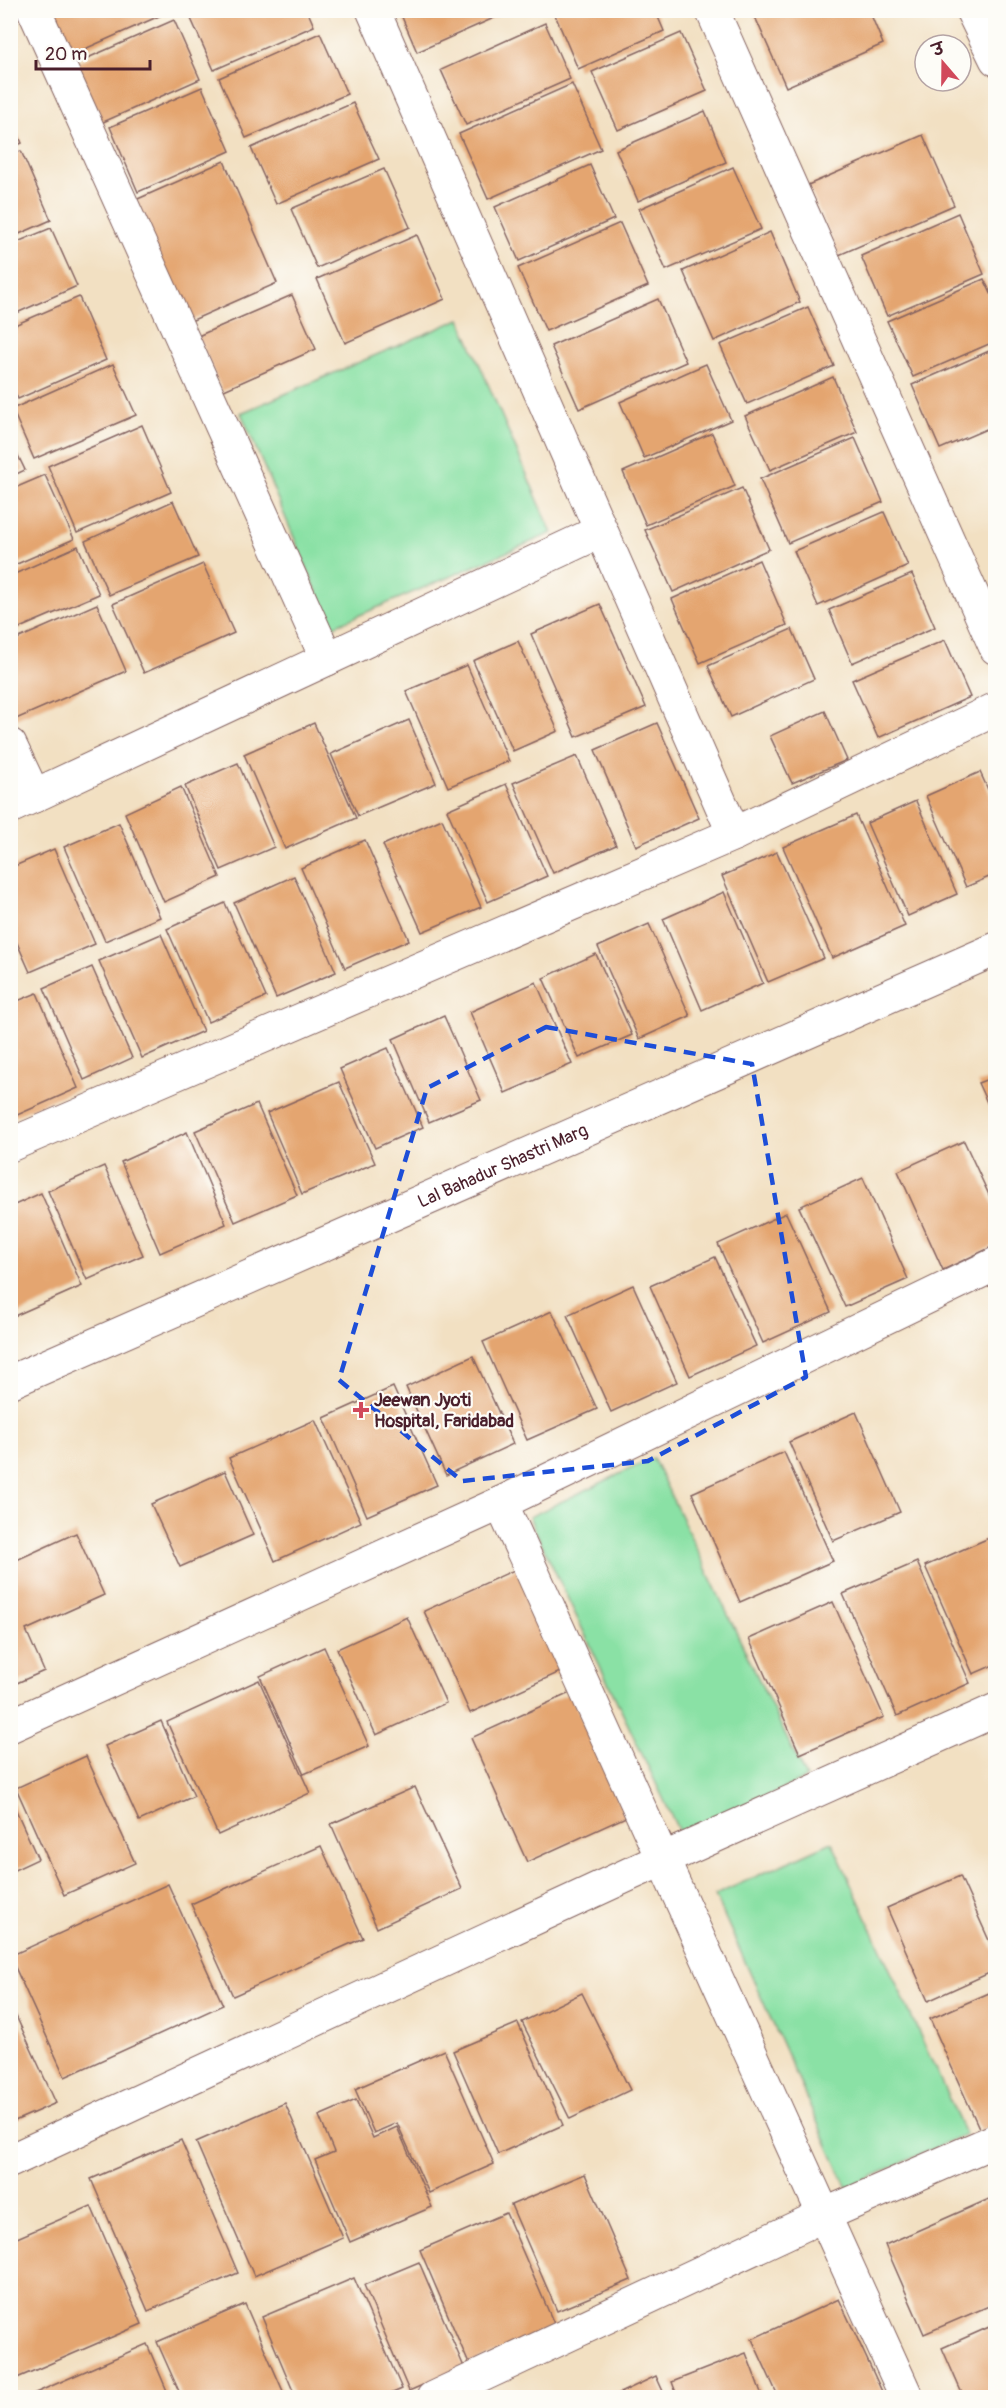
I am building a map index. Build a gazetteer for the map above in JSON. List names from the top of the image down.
{
  "streets": {
    "street": ["Lal Bahadur Shastri Marg"]
  },
  "places": {
    "health": ["Jeewan Jyoti Hospital, Faridabad"]
  },
  "scale_bar": "20 m",
  "north": "top"
}
